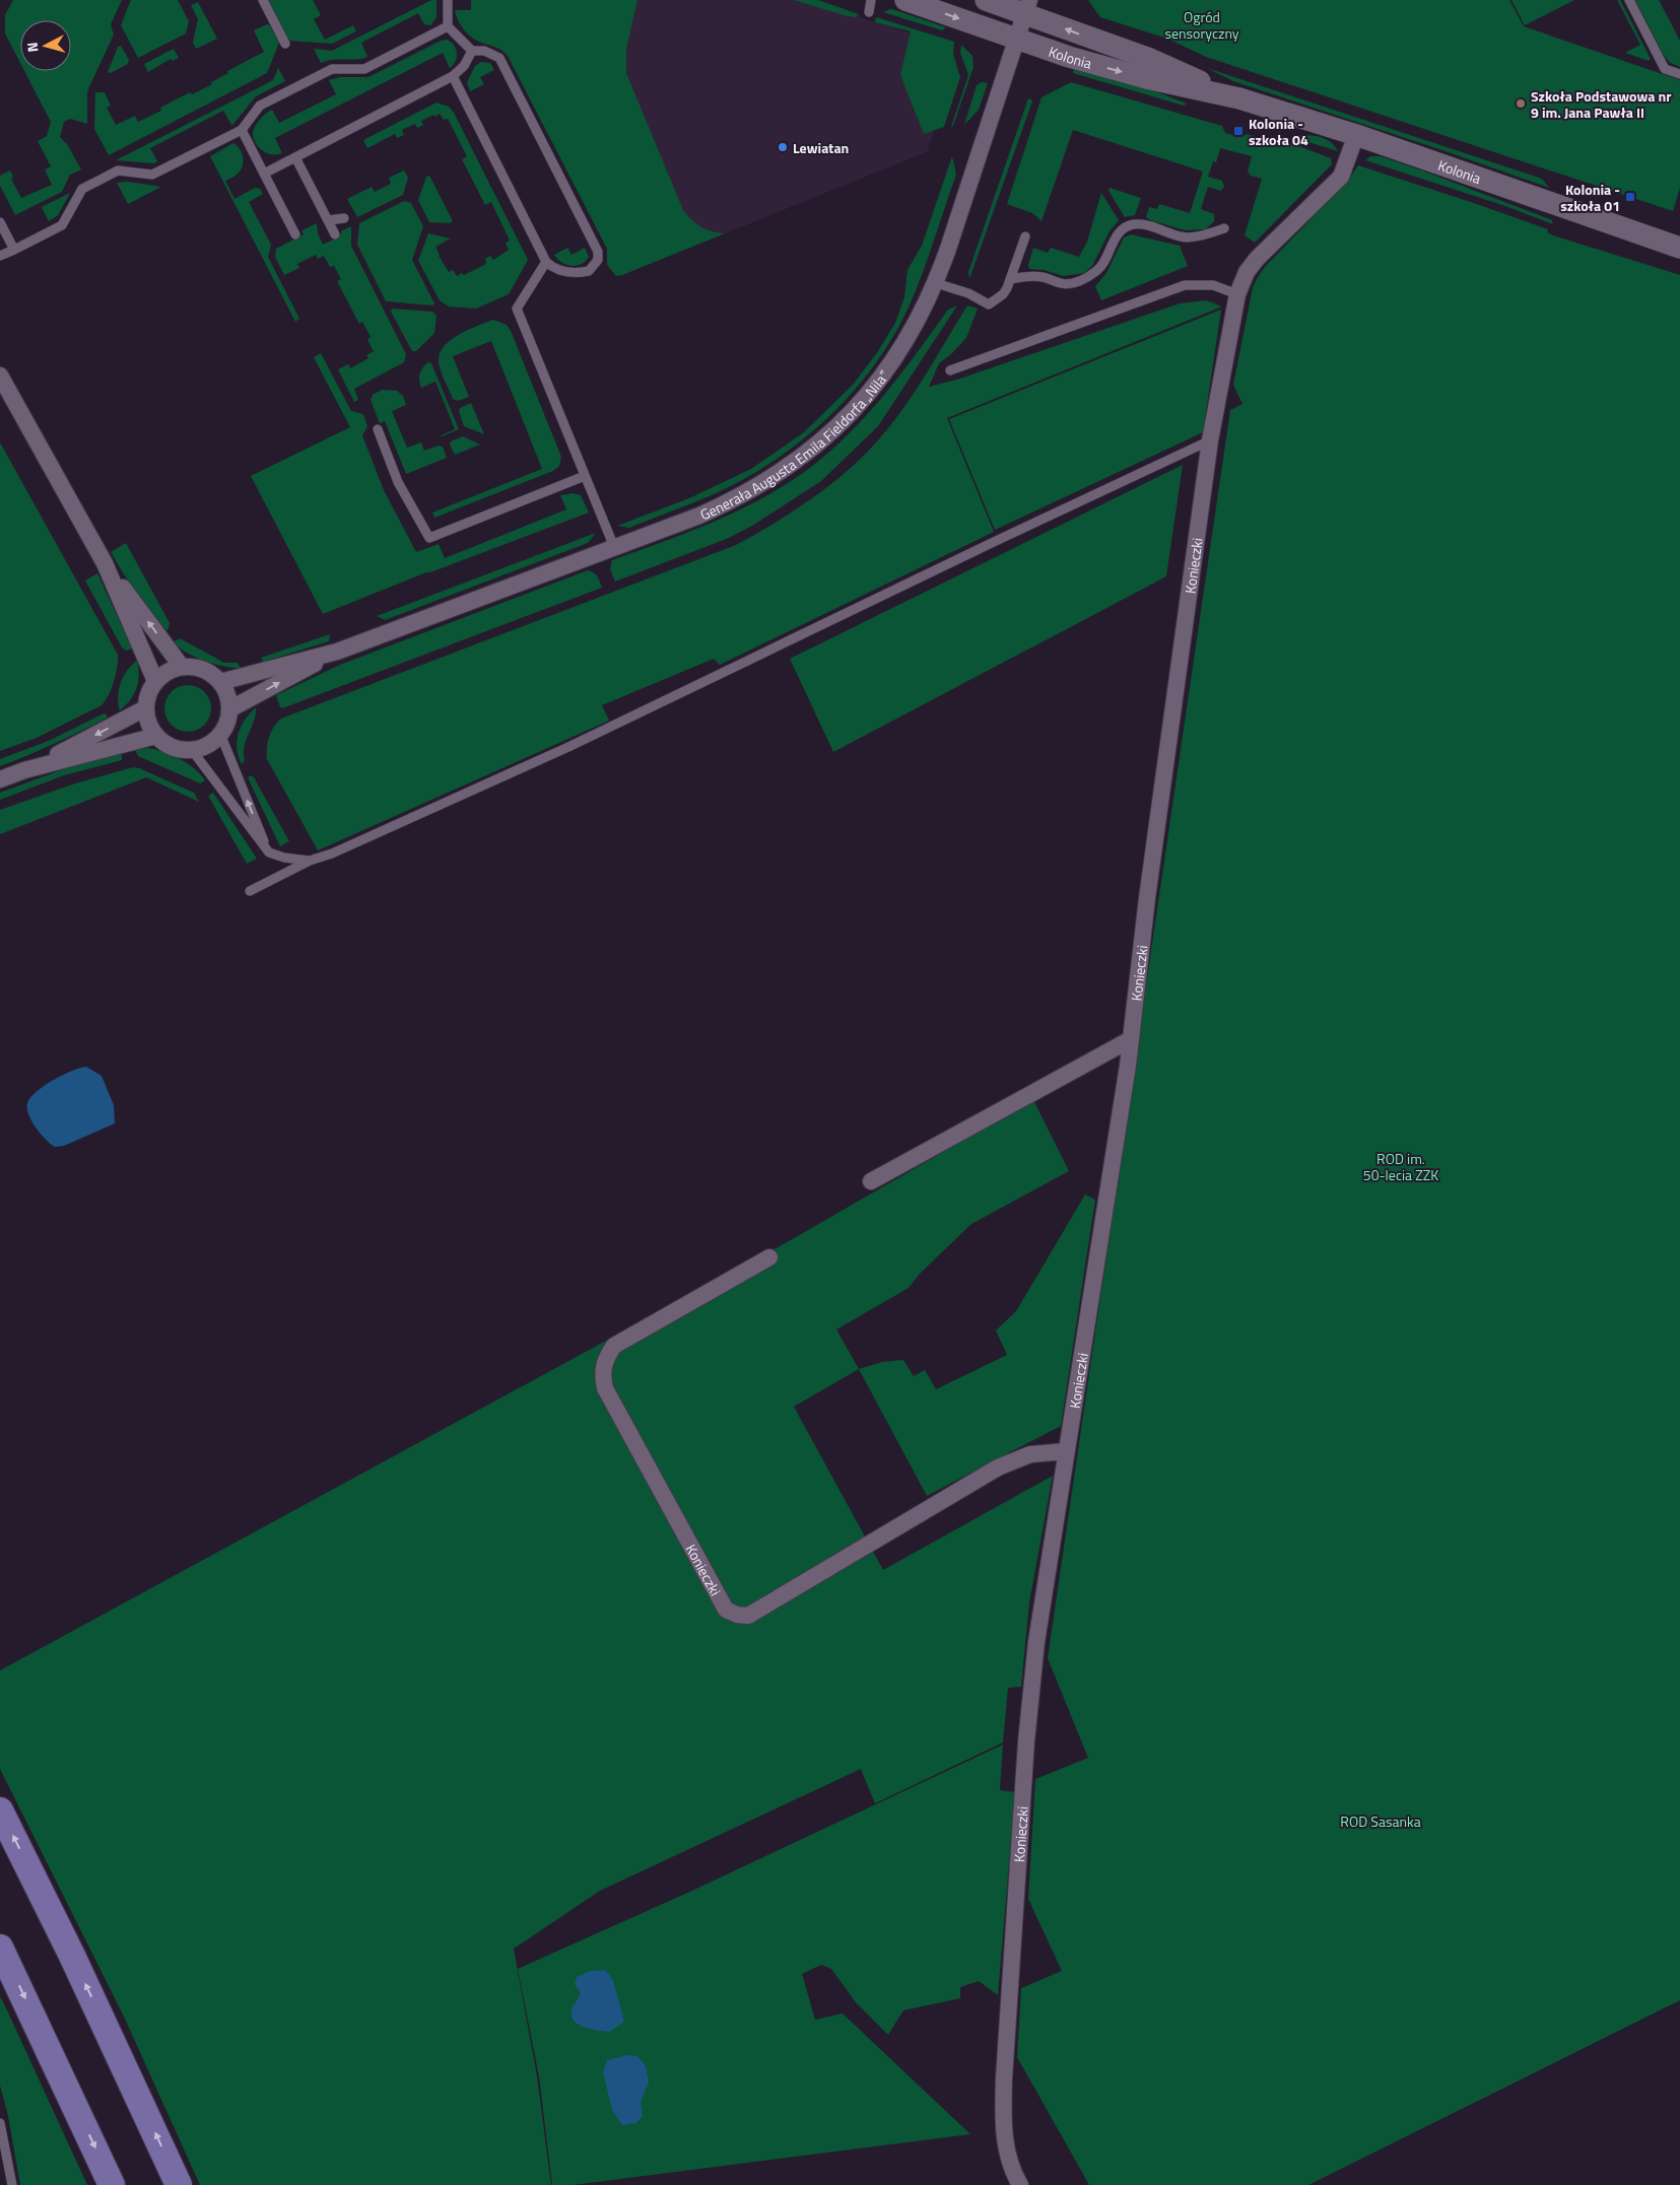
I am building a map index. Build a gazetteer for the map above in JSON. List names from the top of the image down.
{
  "streets": {
    "street": ["Kolonia", "Generała Augusta Emila Fieldorfa „Nila”", "Konieczki"]
  },
  "crossings": [
    ["Kolonia", "Generała Augusta Emila Fieldorfa „Nila”"],
    ["Kolonia", "Konieczki"]
  ],
  "parks": ["Ogród sensoryczny", "ROD im. 50-lecia ZZK", "ROD Sasanka"],
  "places": {
    "other": ["Szkoła Podstawowa nr 9 im. Jana Pawła II", "Lewiatan"],
    "transit": ["Kolonia - szkoła 04", "Kolonia - szkoła 01"]
  },
  "north": "left"
}
